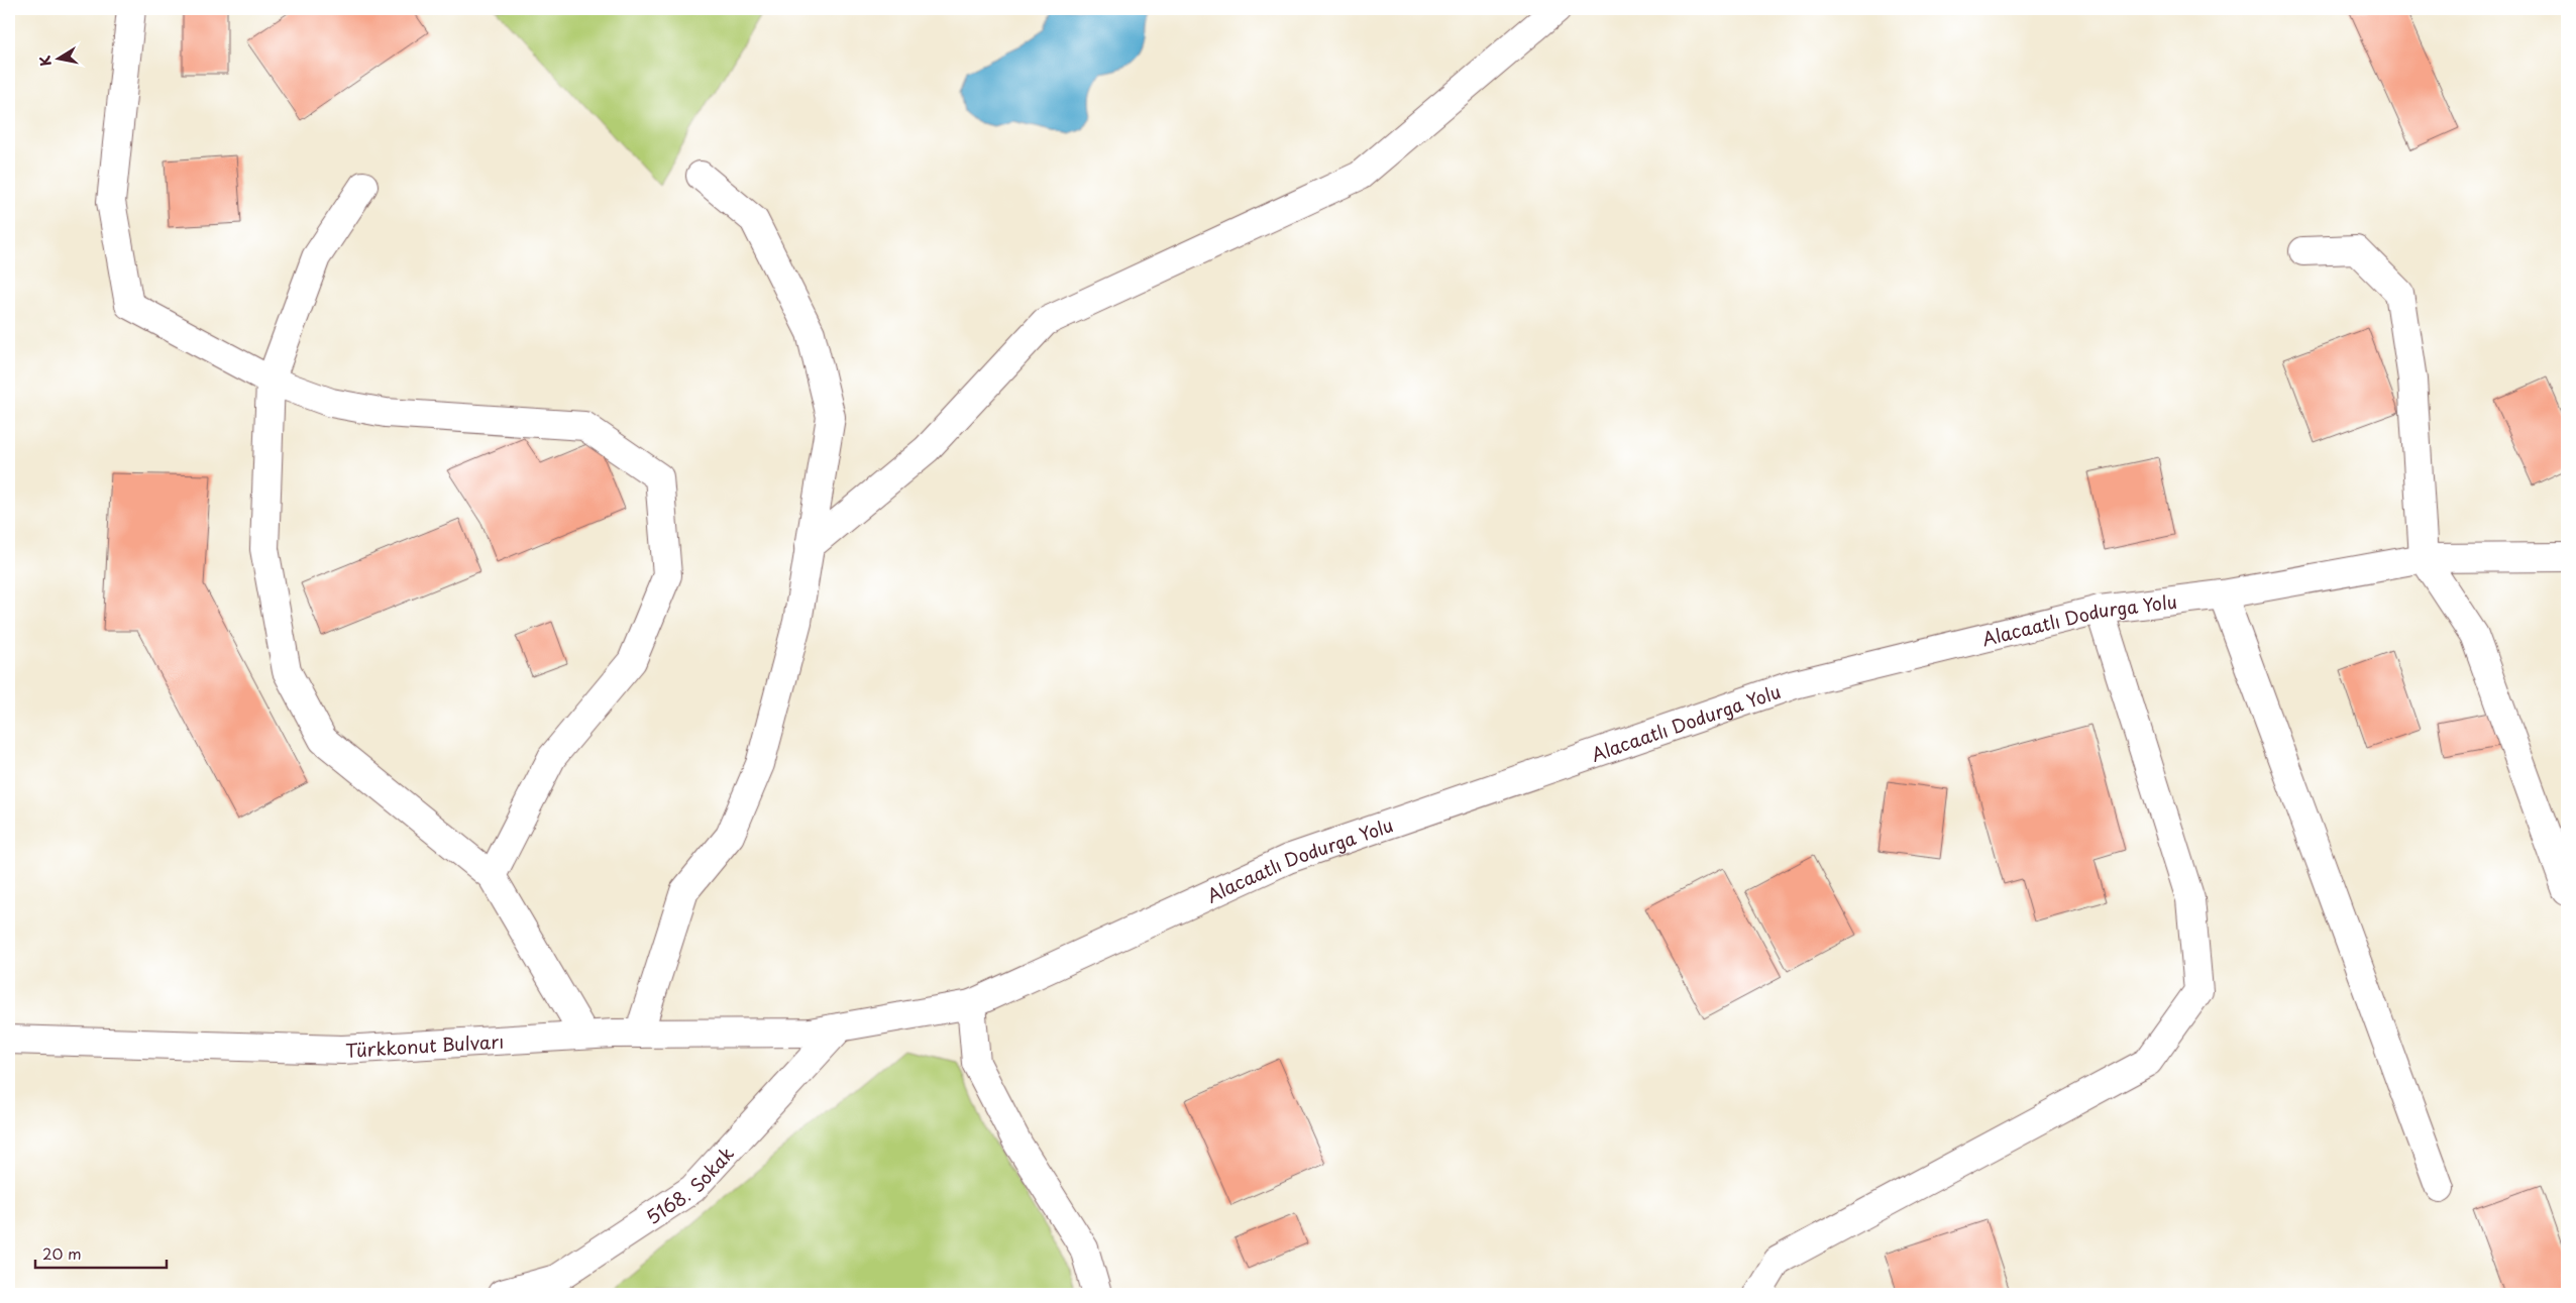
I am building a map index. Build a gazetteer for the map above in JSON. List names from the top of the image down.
{
  "streets": {
    "street": ["Alacaatlı Dodurga Yolu", "Türkkonut Bulvarı", "5168. Sokak"]
  },
  "crossings": [
    ["Alacaatlı Dodurga Yolu", "Türkkonut Bulvarı"],
    ["Alacaatlı Dodurga Yolu", "5168. Sokak"],
    ["Türkkonut Bulvarı", "5168. Sokak"]
  ],
  "scale_bar": "20 m",
  "north": "left"
}
